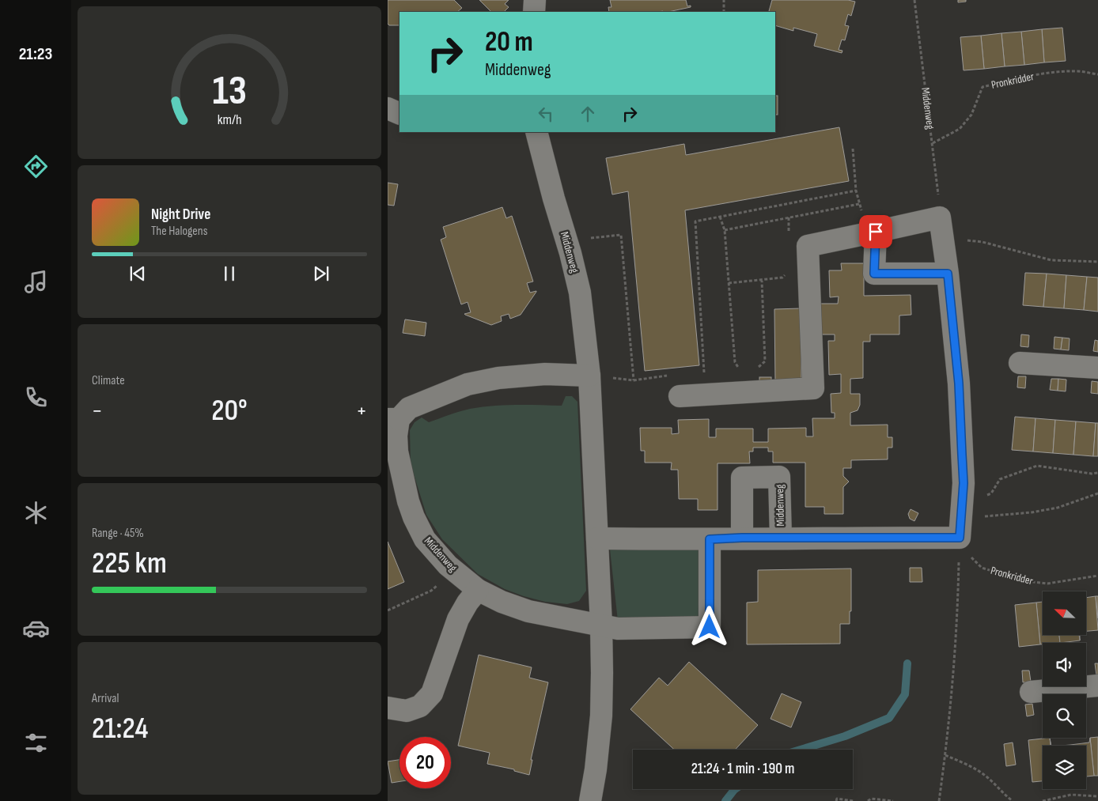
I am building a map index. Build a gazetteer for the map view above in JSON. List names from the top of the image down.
{
  "streets": {
    "street": ["Middenweg"],
    "path": ["Pronkridder"]
  },
  "crossings": [
    ["Pronkridder", "Middenweg"]
  ],
  "north": "top left",
  "page": {
    "tabs": "21:23",
    "turn": ["20 m", "Middenweg"],
    "song": ["Night Drive", "The Halogens"],
    "tile": [
      "Climate",
      ["Range · 45%", "225 km"],
      ["Arrival", "21:24"]
    ],
    "heat": ["−", "20°", "+"],
    "limit": "20",
    "trip": "21:24 · 1 min · 190 m",
    "gauge": ["13", "km/h"]
  }
}
